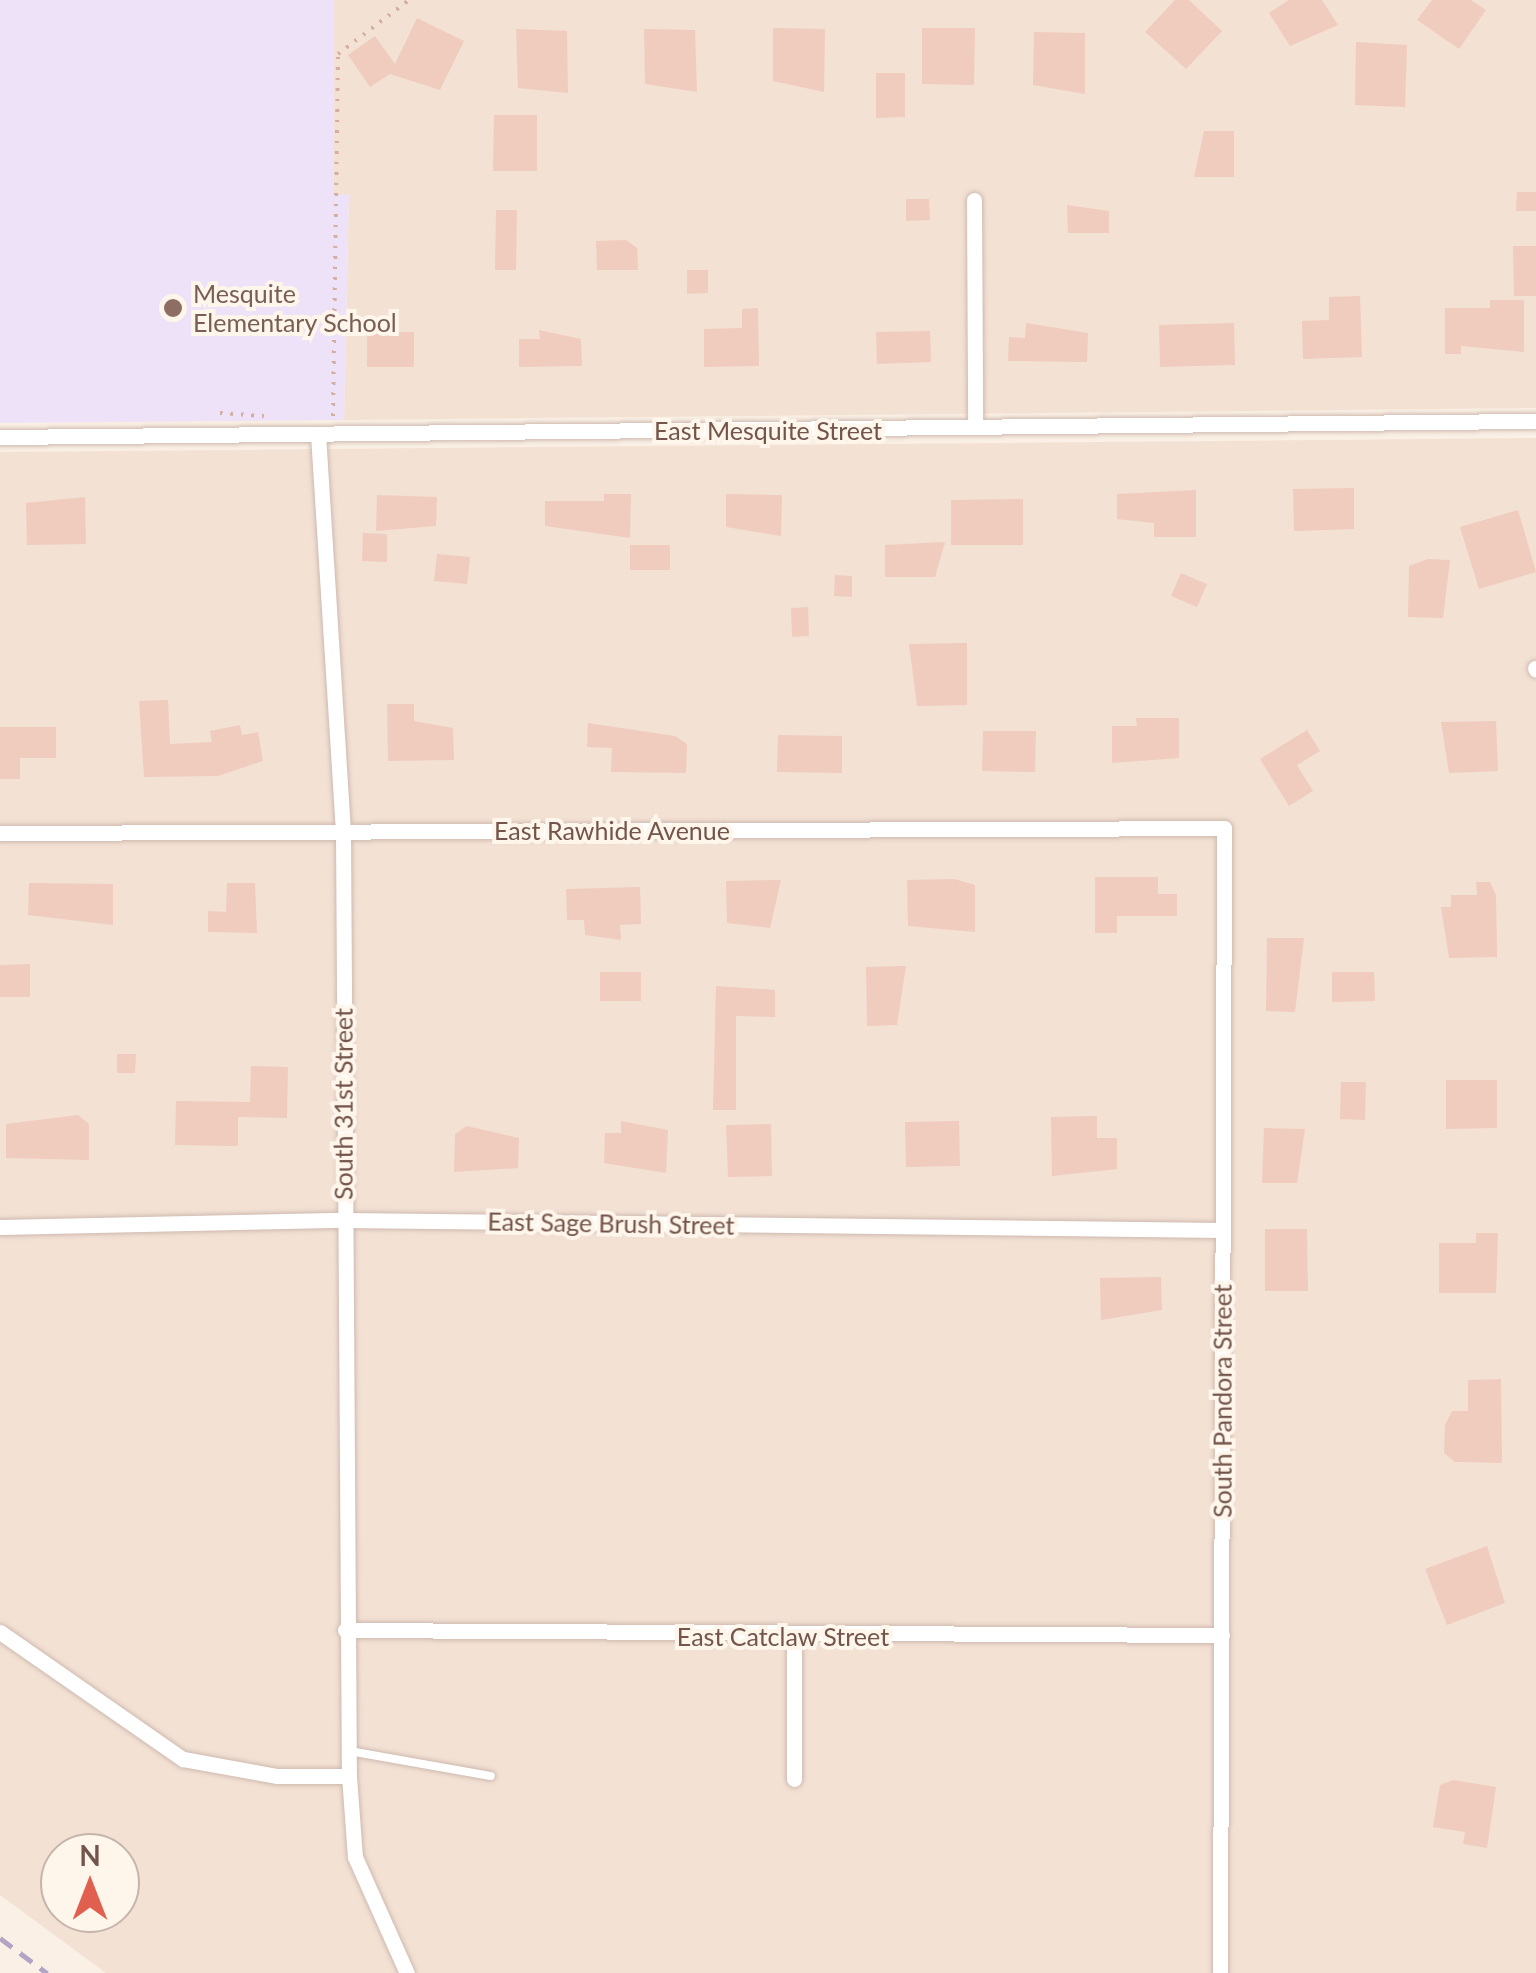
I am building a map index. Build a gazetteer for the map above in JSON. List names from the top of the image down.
{
  "streets": {
    "street": [
      "East Mesquite Street",
      "East Rawhide Avenue",
      "South 31st Street",
      "East Sage Brush Street",
      "South Pandora Street",
      "East Catclaw Street"
    ]
  },
  "crossings": [
    ["East Mesquite Street", "South 31st Street"],
    ["East Rawhide Avenue", "South 31st Street"],
    ["East Rawhide Avenue", "South Pandora Street"],
    ["South 31st Street", "East Sage Brush Street"],
    ["South 31st Street", "East Catclaw Street"],
    ["East Sage Brush Street", "South Pandora Street"],
    ["South Pandora Street", "East Catclaw Street"]
  ],
  "places": ["Mesquite Elementary School"],
  "north": "top"
}
